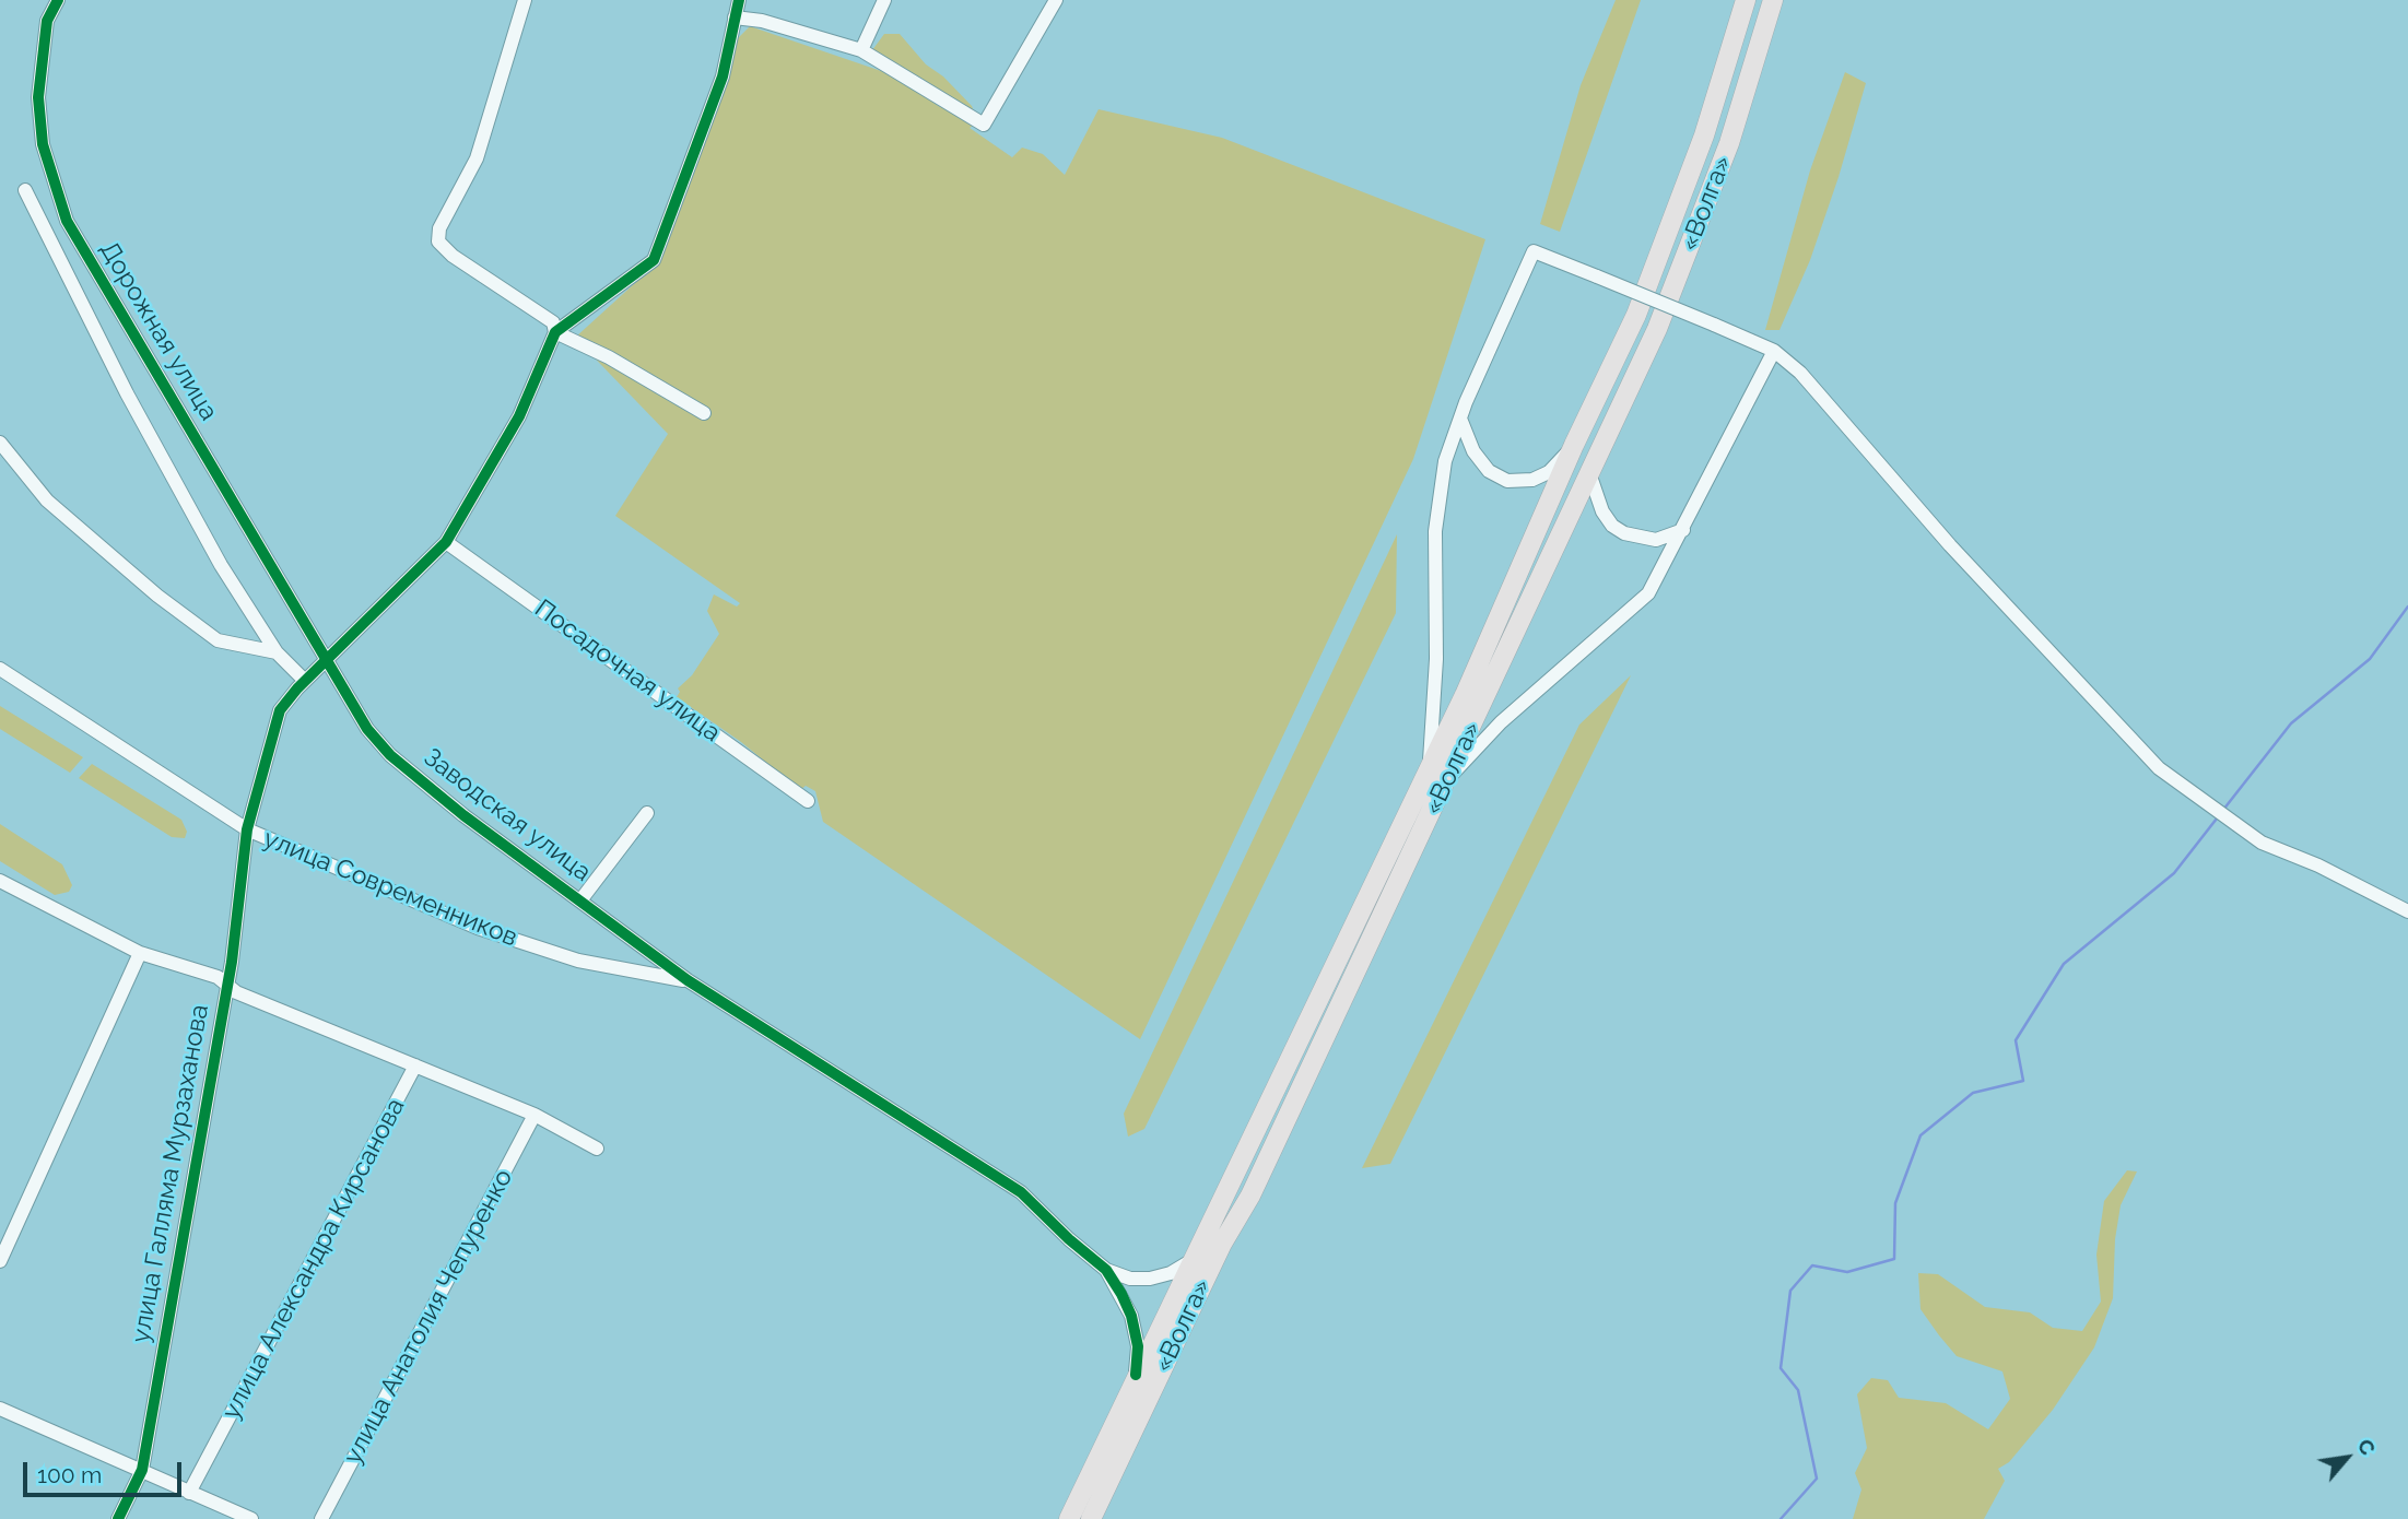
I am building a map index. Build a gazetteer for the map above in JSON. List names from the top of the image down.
{
  "streets": {
    "highway": ["«Волга»"],
    "street": [
      "Дорожная улица",
      "Посадочная улица",
      "Заводская улица",
      "улица Современников",
      "улица Галляма Мурзаханова",
      "улица Александра Кирсанова",
      "улица Анатолия Чепуренко"
    ]
  },
  "crossings": [
    ["Дорожная улица", "Заводская улица"],
    ["Дорожная улица", "улица Галляма Мурзаханова"],
    ["Посадочная улица", "улица Галляма Мурзаханова"],
    ["Заводская улица", "улица Современников"],
    ["Заводская улица", "улица Галляма Мурзаханова"],
    ["улица Современников", "улица Галляма Мурзаханова"]
  ],
  "scale_bar": "100 m",
  "north": "top right"
}
